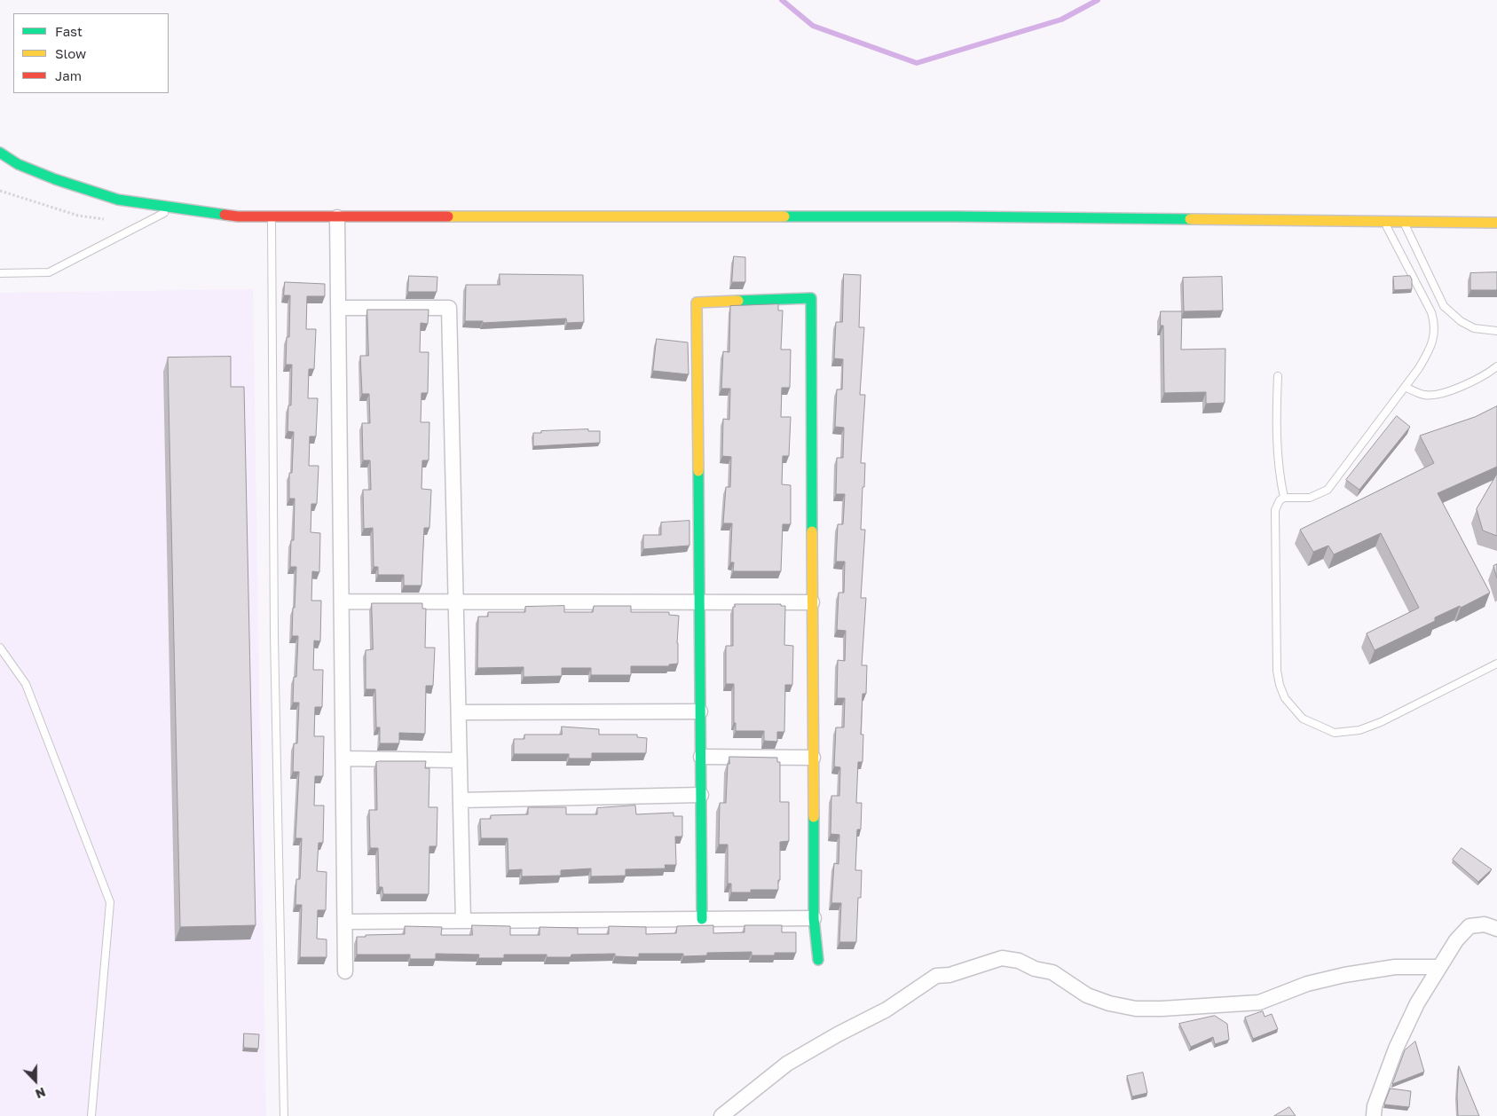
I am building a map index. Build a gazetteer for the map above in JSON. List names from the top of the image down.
{
  "legend": ["Fast", "Slow", "Jam"],
  "north": "bottom"
}
